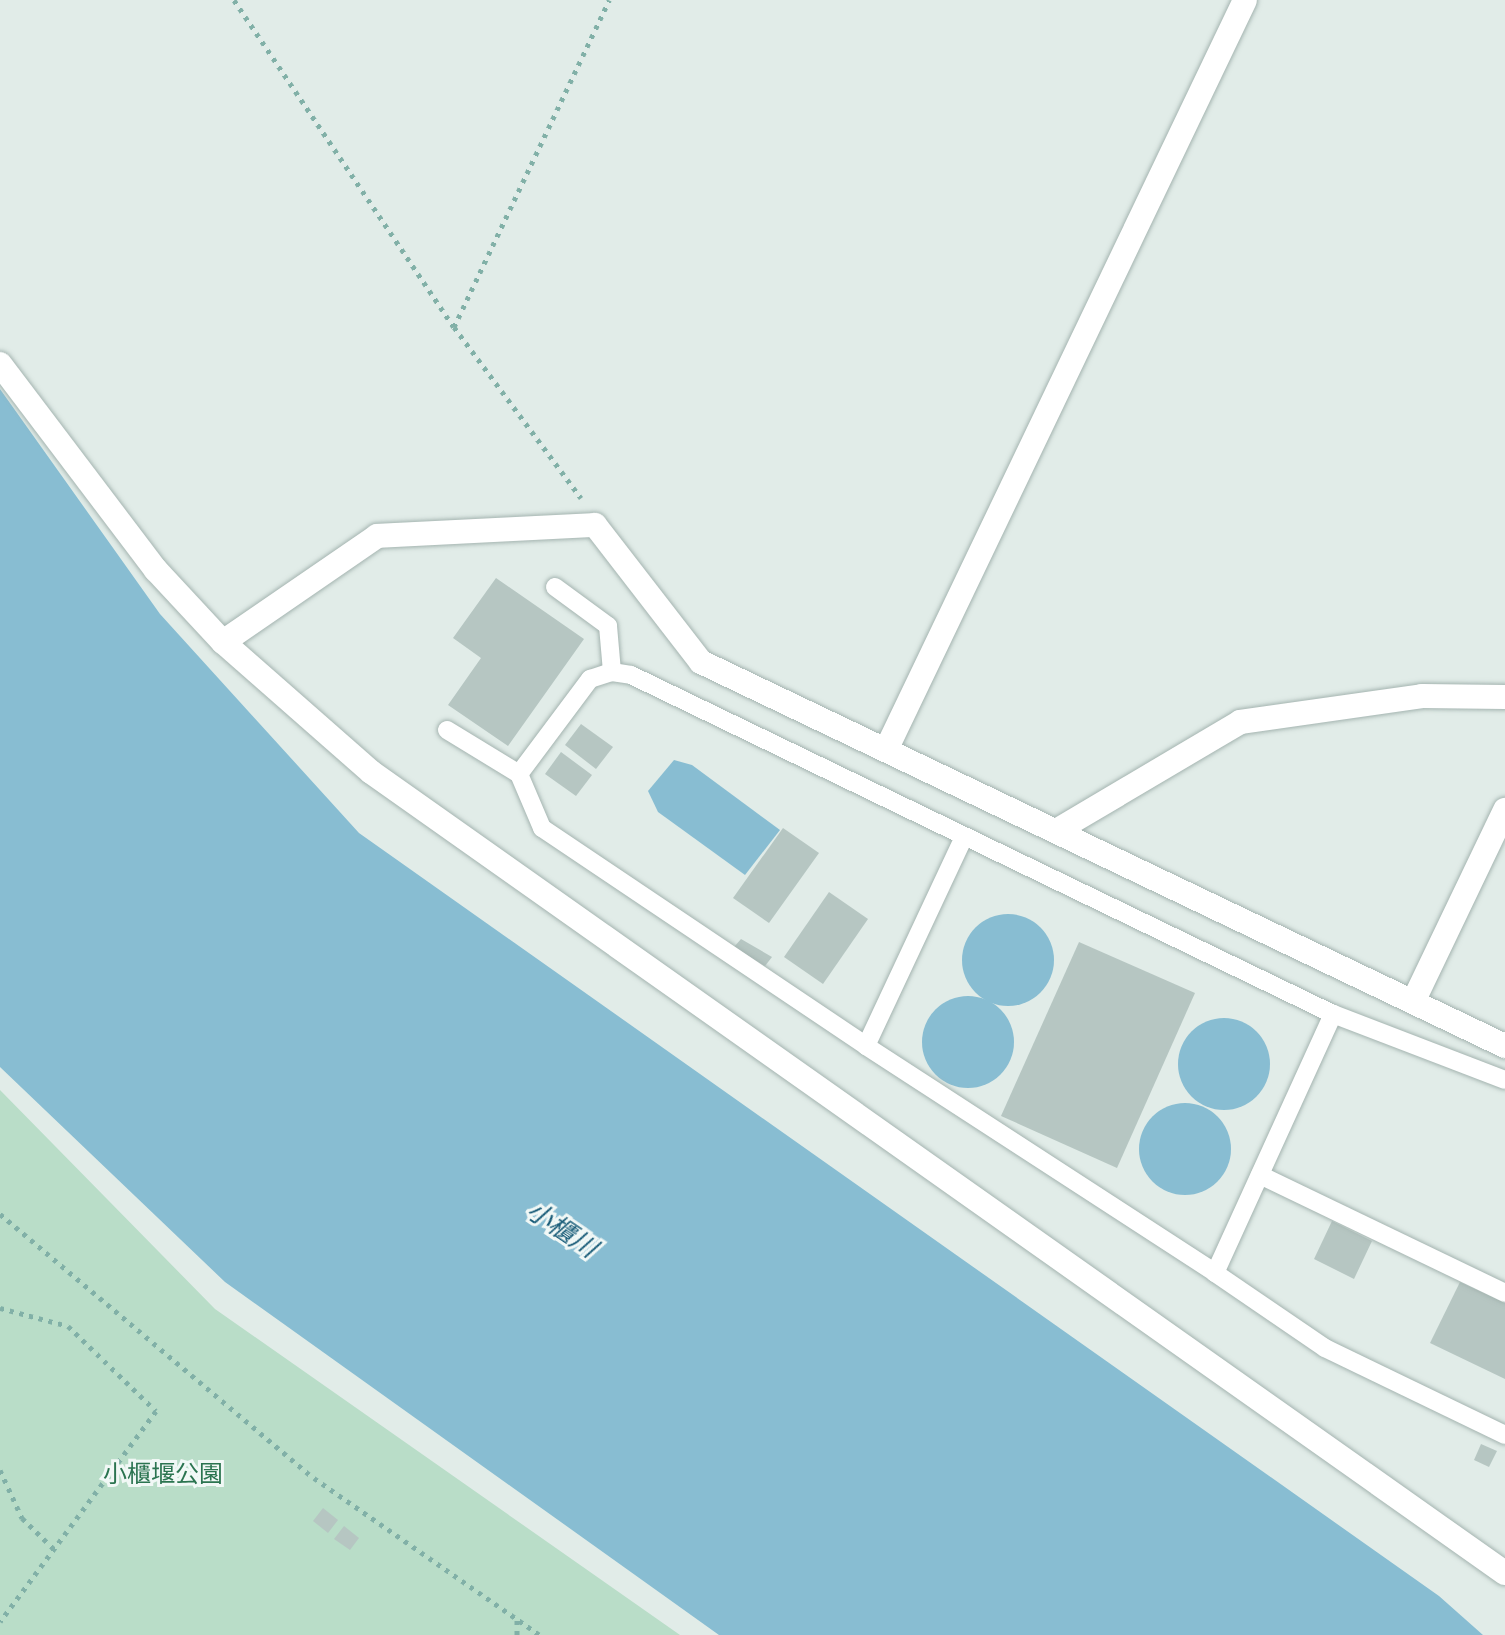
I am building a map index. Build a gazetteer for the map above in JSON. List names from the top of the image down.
{
  "water": ["小櫃川"],
  "parks": ["小櫃堰公園"]
}
